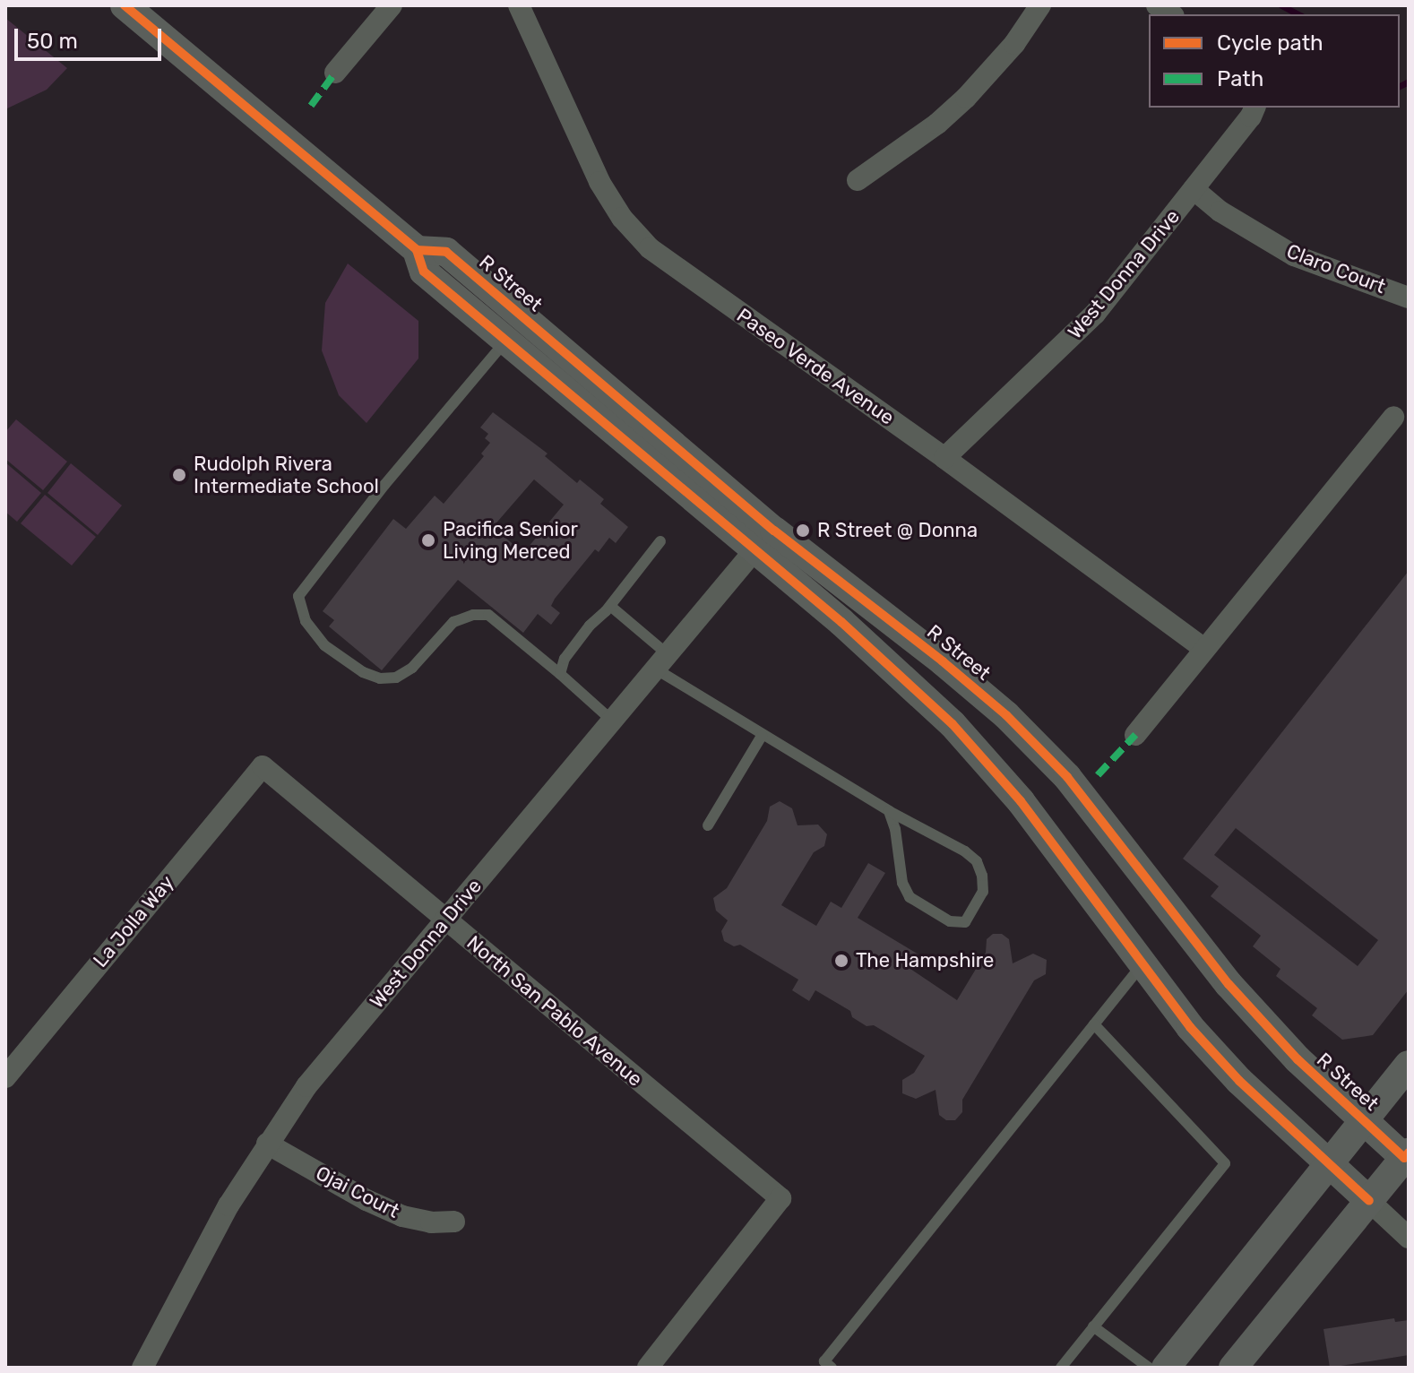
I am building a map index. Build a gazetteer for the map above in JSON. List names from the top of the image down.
{
  "streets": {
    "street": [
      "Claro Court",
      "West Donna Drive",
      "R Street",
      "Paseo Verde Avenue",
      "La Jolla Way",
      "North San Pablo Avenue",
      "Ojai Court"
    ]
  },
  "crossings": [
    ["Claro Court", "West Donna Drive"],
    ["West Donna Drive", "Paseo Verde Avenue"],
    ["West Donna Drive", "North San Pablo Avenue"],
    ["West Donna Drive", "Ojai Court"],
    ["La Jolla Way", "North San Pablo Avenue"]
  ],
  "places": [
    "Rudolph Rivera Intermediate School",
    "R Street @ Donna",
    "Pacifica Senior Living Merced",
    "The Hampshire"
  ],
  "legend": ["Cycle path", "Path"],
  "scale_bar": "50 m"
}
